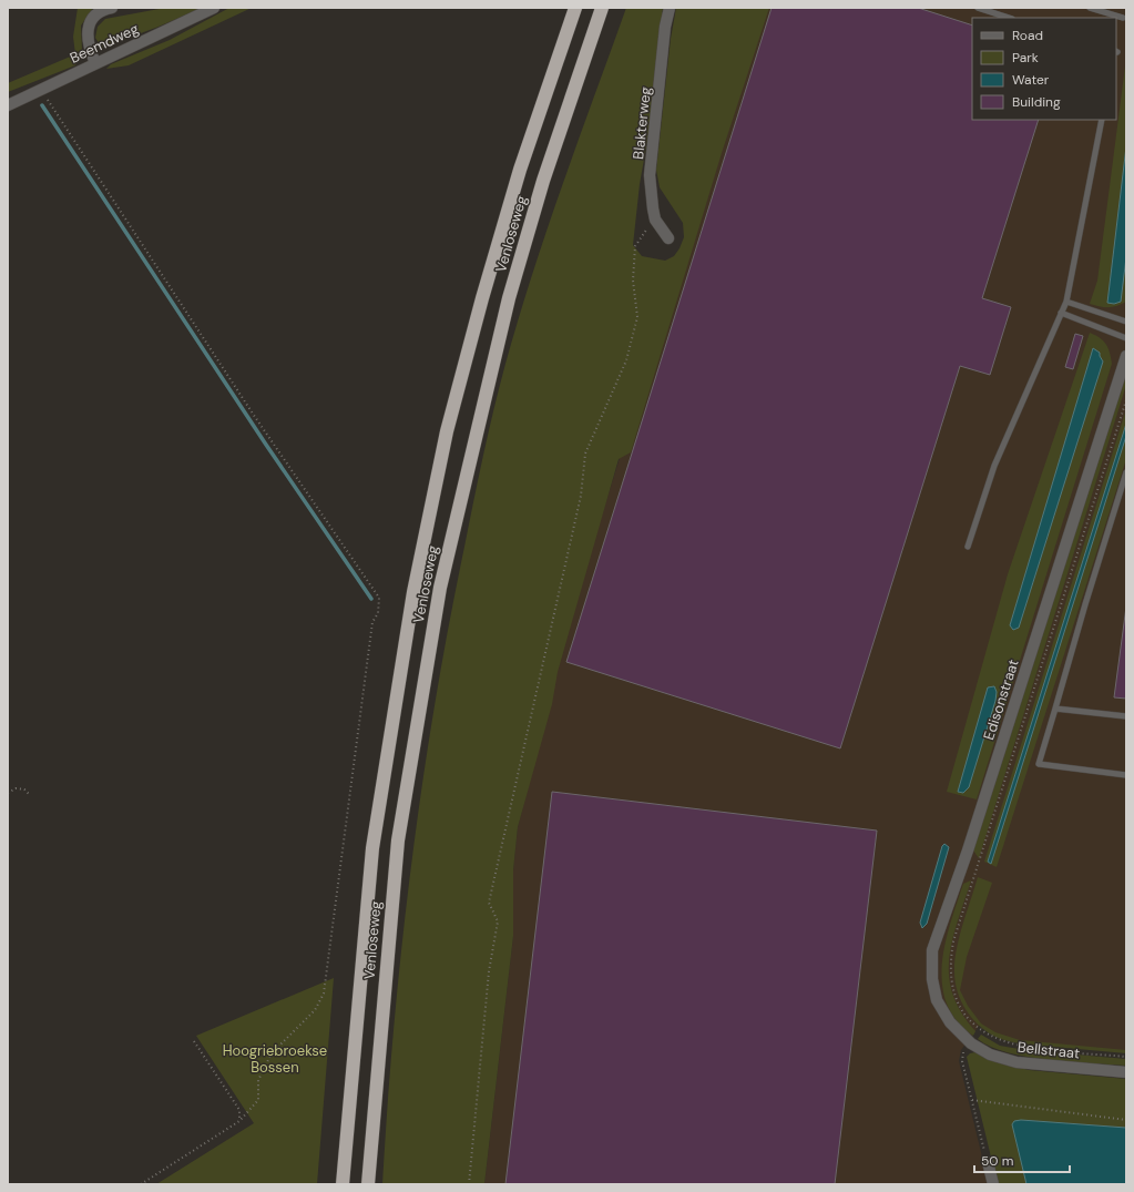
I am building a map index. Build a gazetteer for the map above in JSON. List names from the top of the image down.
{
  "streets": {
    "highway": ["Venloseweg"],
    "street": [
      "Beemdweg",
      "Blakterweg",
      "Edisonstraat",
      "Bellstraat"
    ]
  },
  "crossings": [
    ["Edisonstraat", "Bellstraat"]
  ],
  "parks": ["Hoogriebroekse Bossen"],
  "legend": [
    "Road",
    "Park",
    "Water",
    "Building"
  ],
  "scale_bar": "50 m"
}
